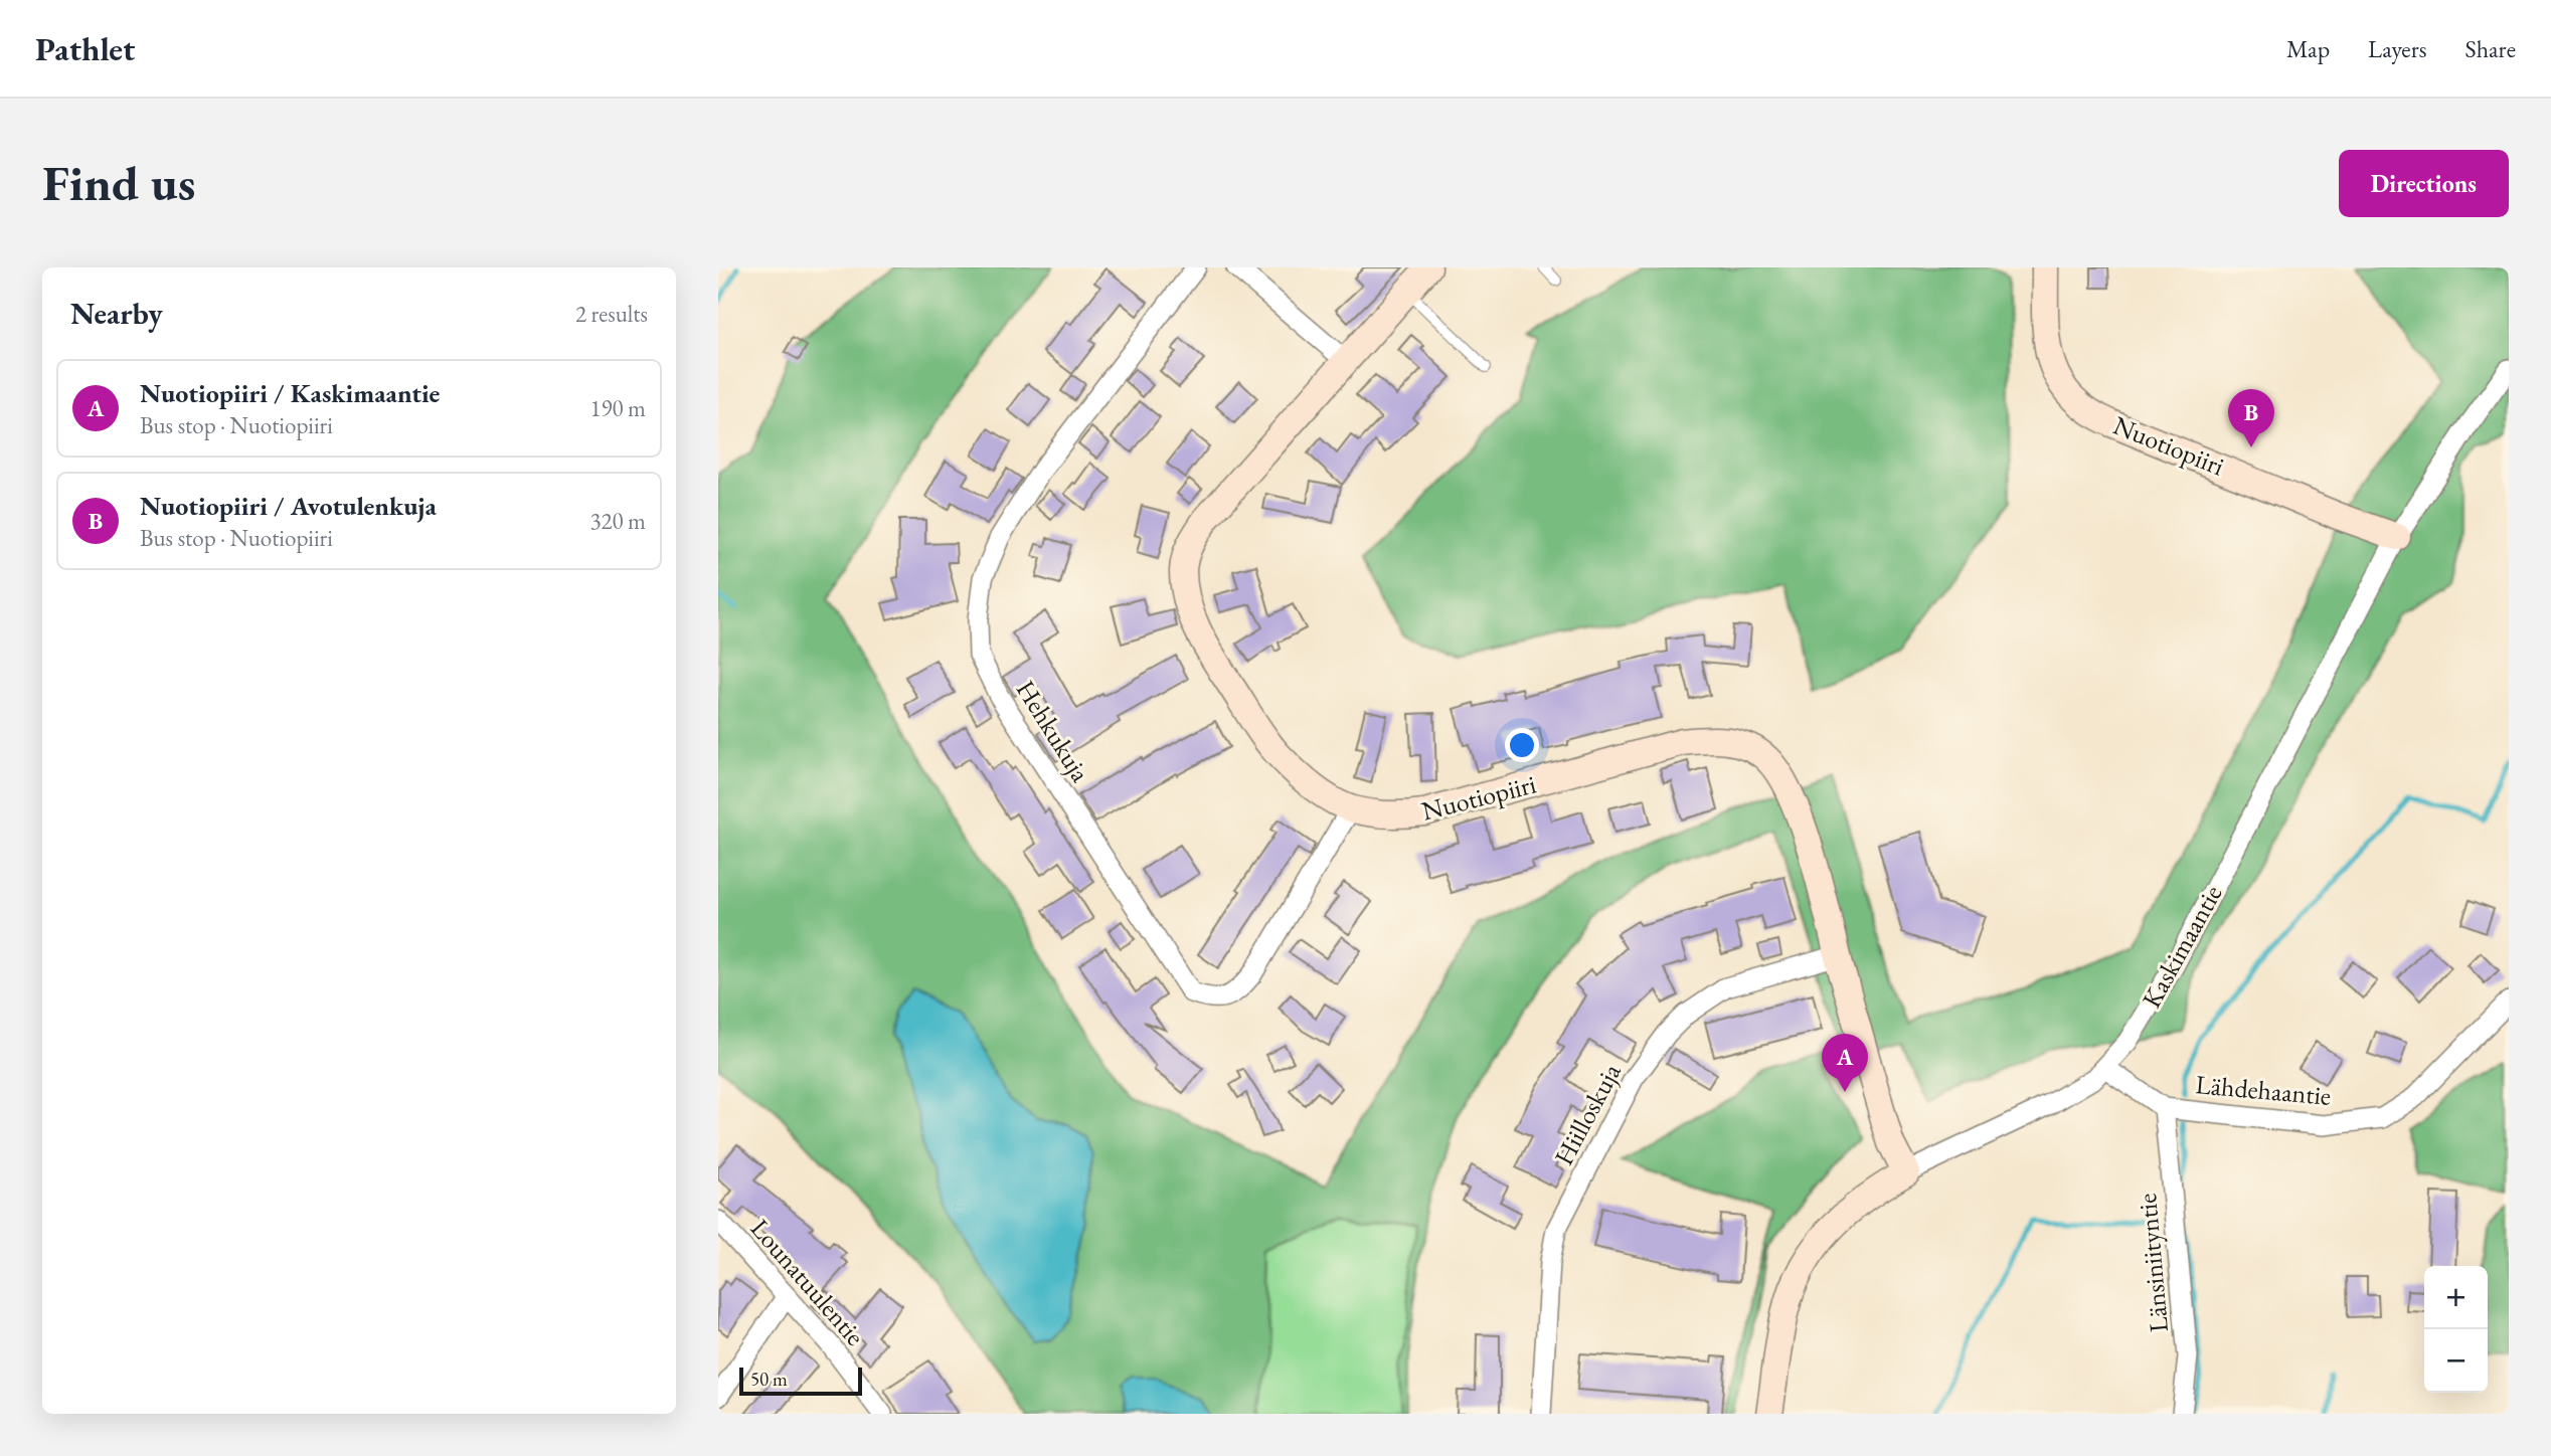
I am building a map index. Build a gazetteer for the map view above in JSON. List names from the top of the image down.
{
  "streets": {
    "street": [
      "Nuotiopiiri",
      "Hehkukuja",
      "Kaskimaantie",
      "Lähdehaantie",
      "Hiilloskuja",
      "Länsiniityntie",
      "Lounatuulentie"
    ]
  },
  "crossings": [
    ["Nuotiopiiri", "Hehkukuja"],
    ["Nuotiopiiri", "Kaskimaantie"],
    ["Nuotiopiiri", "Hiilloskuja"],
    ["Kaskimaantie", "Lähdehaantie"],
    ["Lähdehaantie", "Länsiniityntie"]
  ],
  "scale_bar": "50 m",
  "page": {
    "header": "Pathlet",
    "nav": ["Map", "Layers", "Share"],
    "buttons": "Directions",
    "title": "Find us",
    "heading": ["Nearby", "2 results"],
    "list": [
      {
        "mark": "A",
        "name": "Nuotiopiiri / Kaskimaantie",
        "note": "Bus stop · Nuotiopiiri",
        "value": "190 m"
      },
      {
        "mark": "B",
        "name": "Nuotiopiiri / Avotulenkuja",
        "note": "Bus stop · Nuotiopiiri",
        "value": "320 m"
      }
    ],
    "pins": ["B", "A"],
    "map_buttons": ["+", "−"],
    "scale": "50 m"
  }
}
